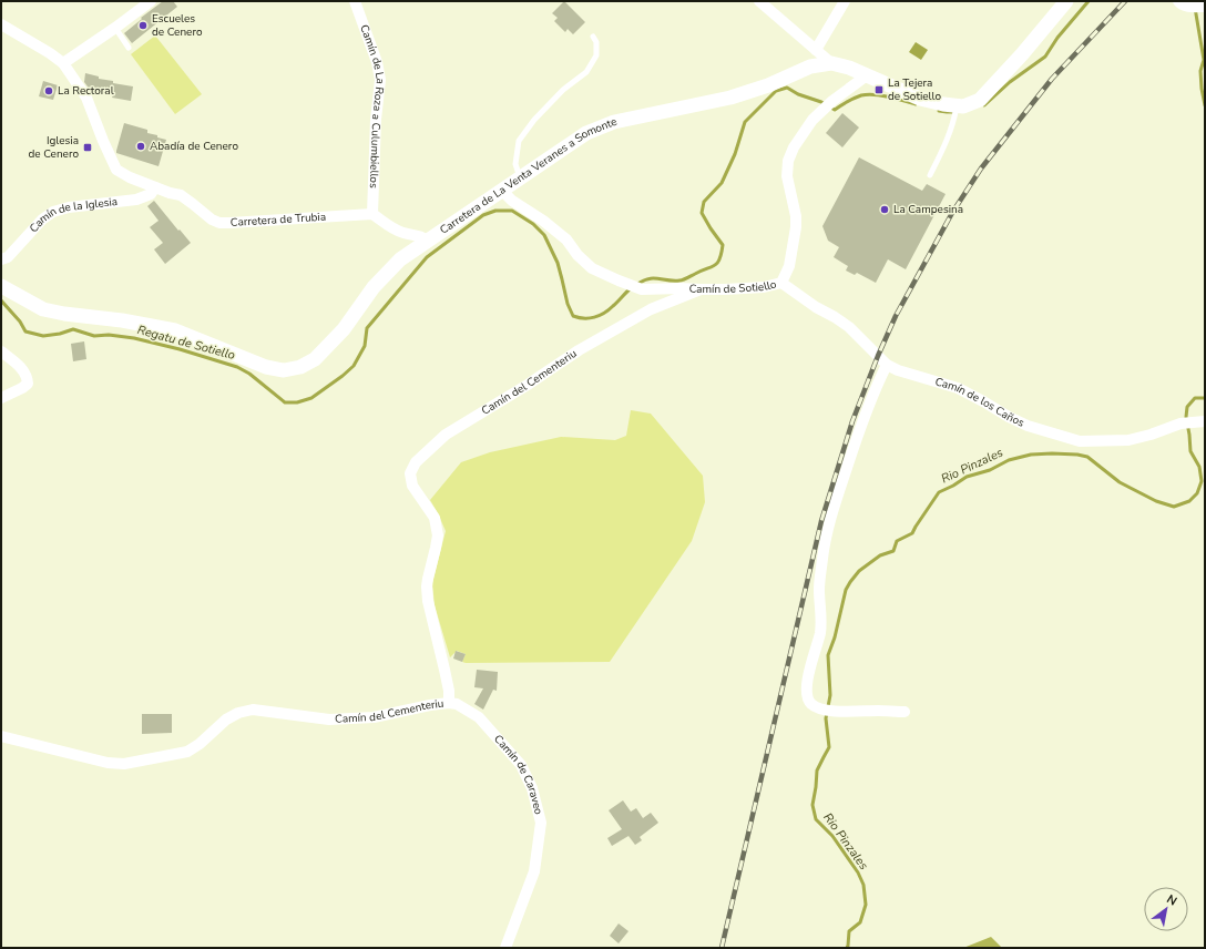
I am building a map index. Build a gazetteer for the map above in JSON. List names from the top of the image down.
{
  "streets": {
    "street": [
      "Camín de La Roza a Culumbiellos",
      "Carretera de La Venta Veranes a Somonte",
      "Camín de la Iglesia",
      "Carretera de Trubia",
      "Camín de Sotiello",
      "Camín del Cementeriu",
      "Camín de los Caños",
      "Camín de Caraveo"
    ]
  },
  "crossings": [
    ["Camín de La Roza a Culumbiellos", "Carretera de Trubia"],
    ["Carretera de La Venta Veranes a Somonte", "Camín de Sotiello"],
    ["Camín de la Iglesia", "Carretera de Trubia"],
    ["Camín de Sotiello", "Camín del Cementeriu"],
    ["Camín de Sotiello", "Camín de los Caños"],
    ["Camín del Cementeriu", "Camín de Caraveo"]
  ],
  "water": ["Regatu de Sotiello", "Rio Pinzales"],
  "places": {
    "other": [
      "Escueles de Cenero",
      "La Rectoral",
      "Abadía de Cenero",
      "La Campesina"
    ],
    "transit": ["La Tejera de Sotiello", "Iglesia de Cenero"]
  },
  "north": "top right"
}
